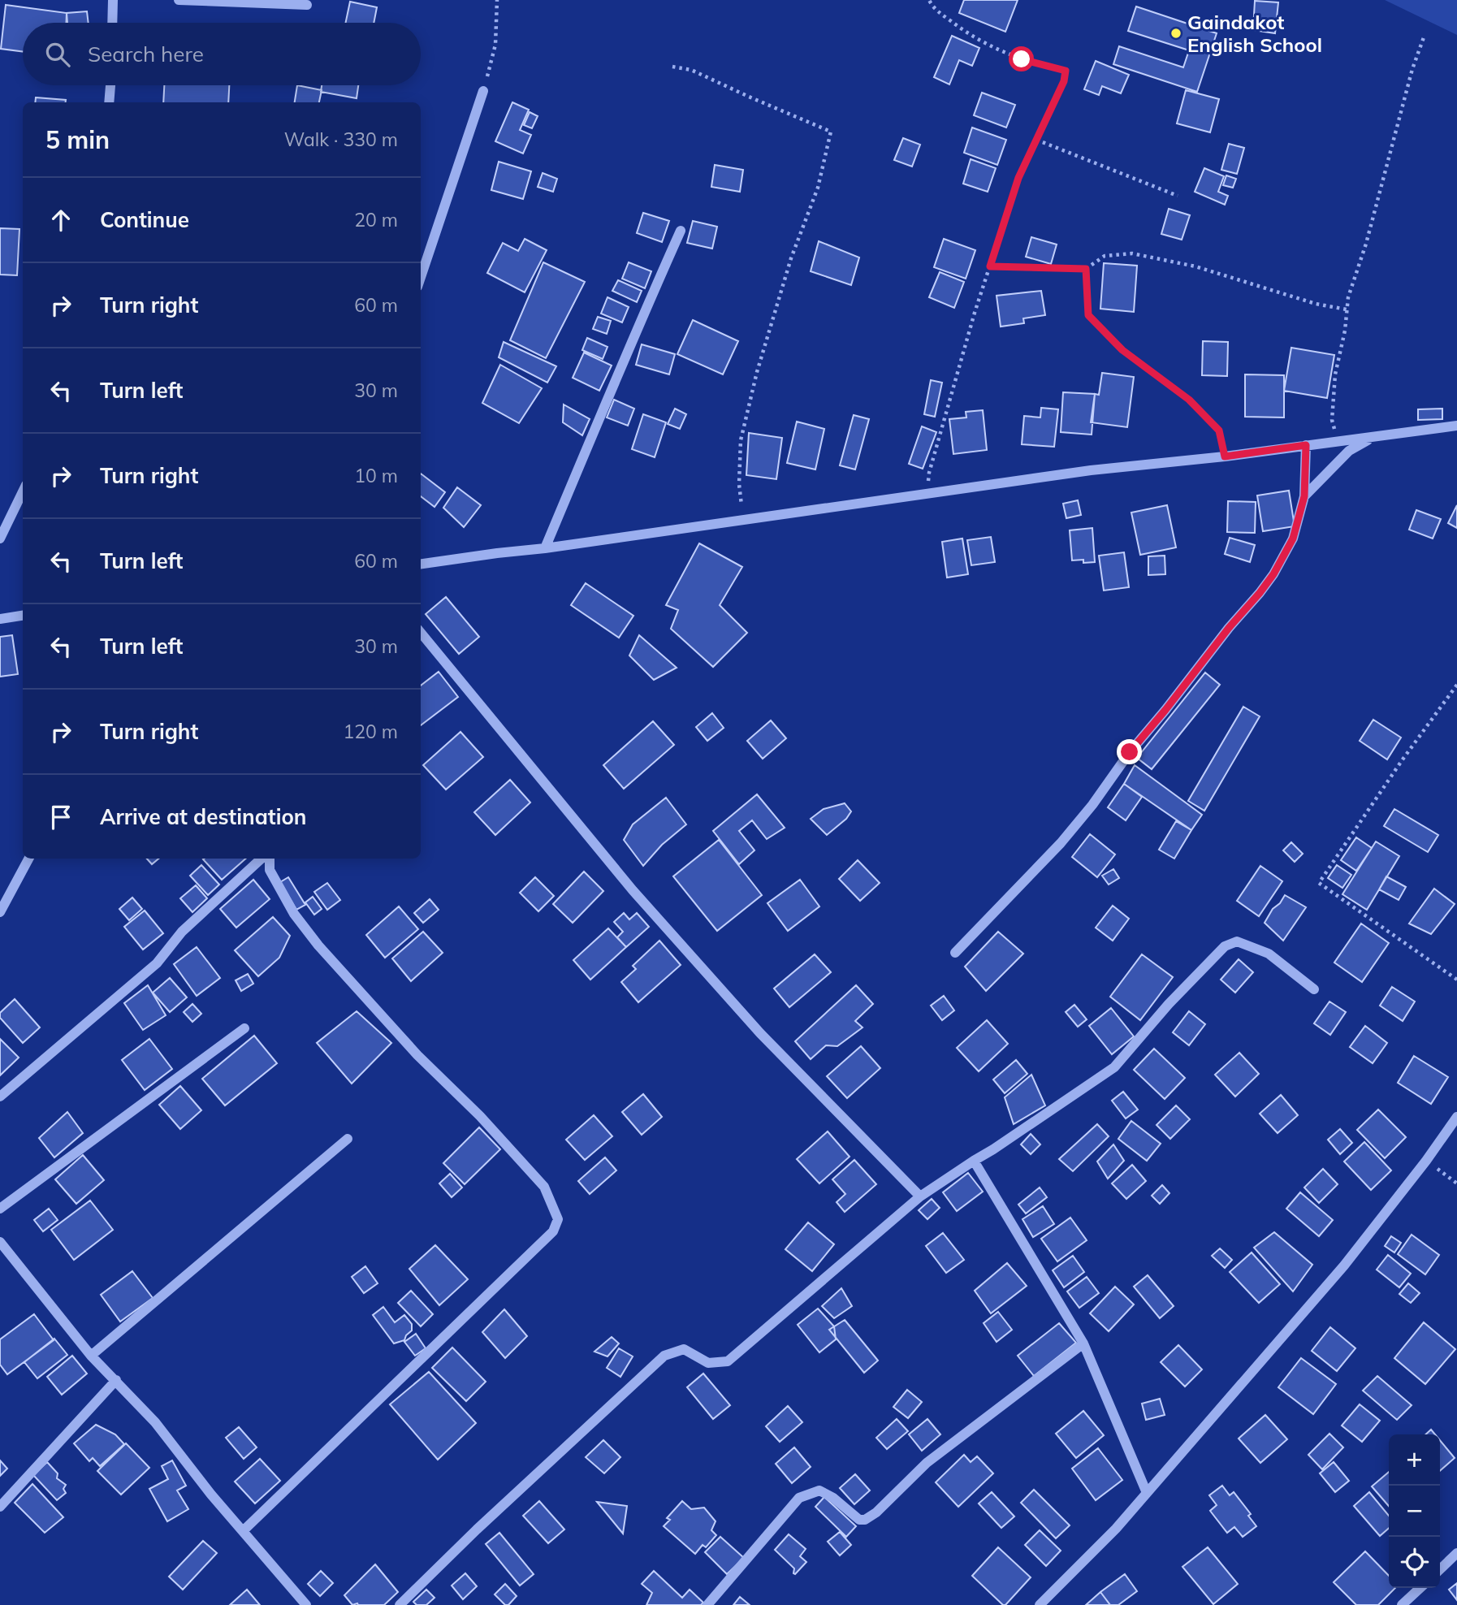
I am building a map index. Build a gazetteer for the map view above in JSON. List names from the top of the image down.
{
  "places": ["Gaindakot English School"],
  "page": {
    "search": "Search here",
    "heading": ["5 min", "Walk · 330 m"],
    "list": [
      ["Continue", "20 m"],
      ["Turn right", "60 m"],
      ["Turn left", "30 m"],
      ["Turn right", "10 m"],
      ["Turn left", "60 m"],
      ["Turn left", "30 m"],
      ["Turn right", "120 m"],
      "Arrive at destination"
    ],
    "map_buttons": ["+", "−"]
  }
}
